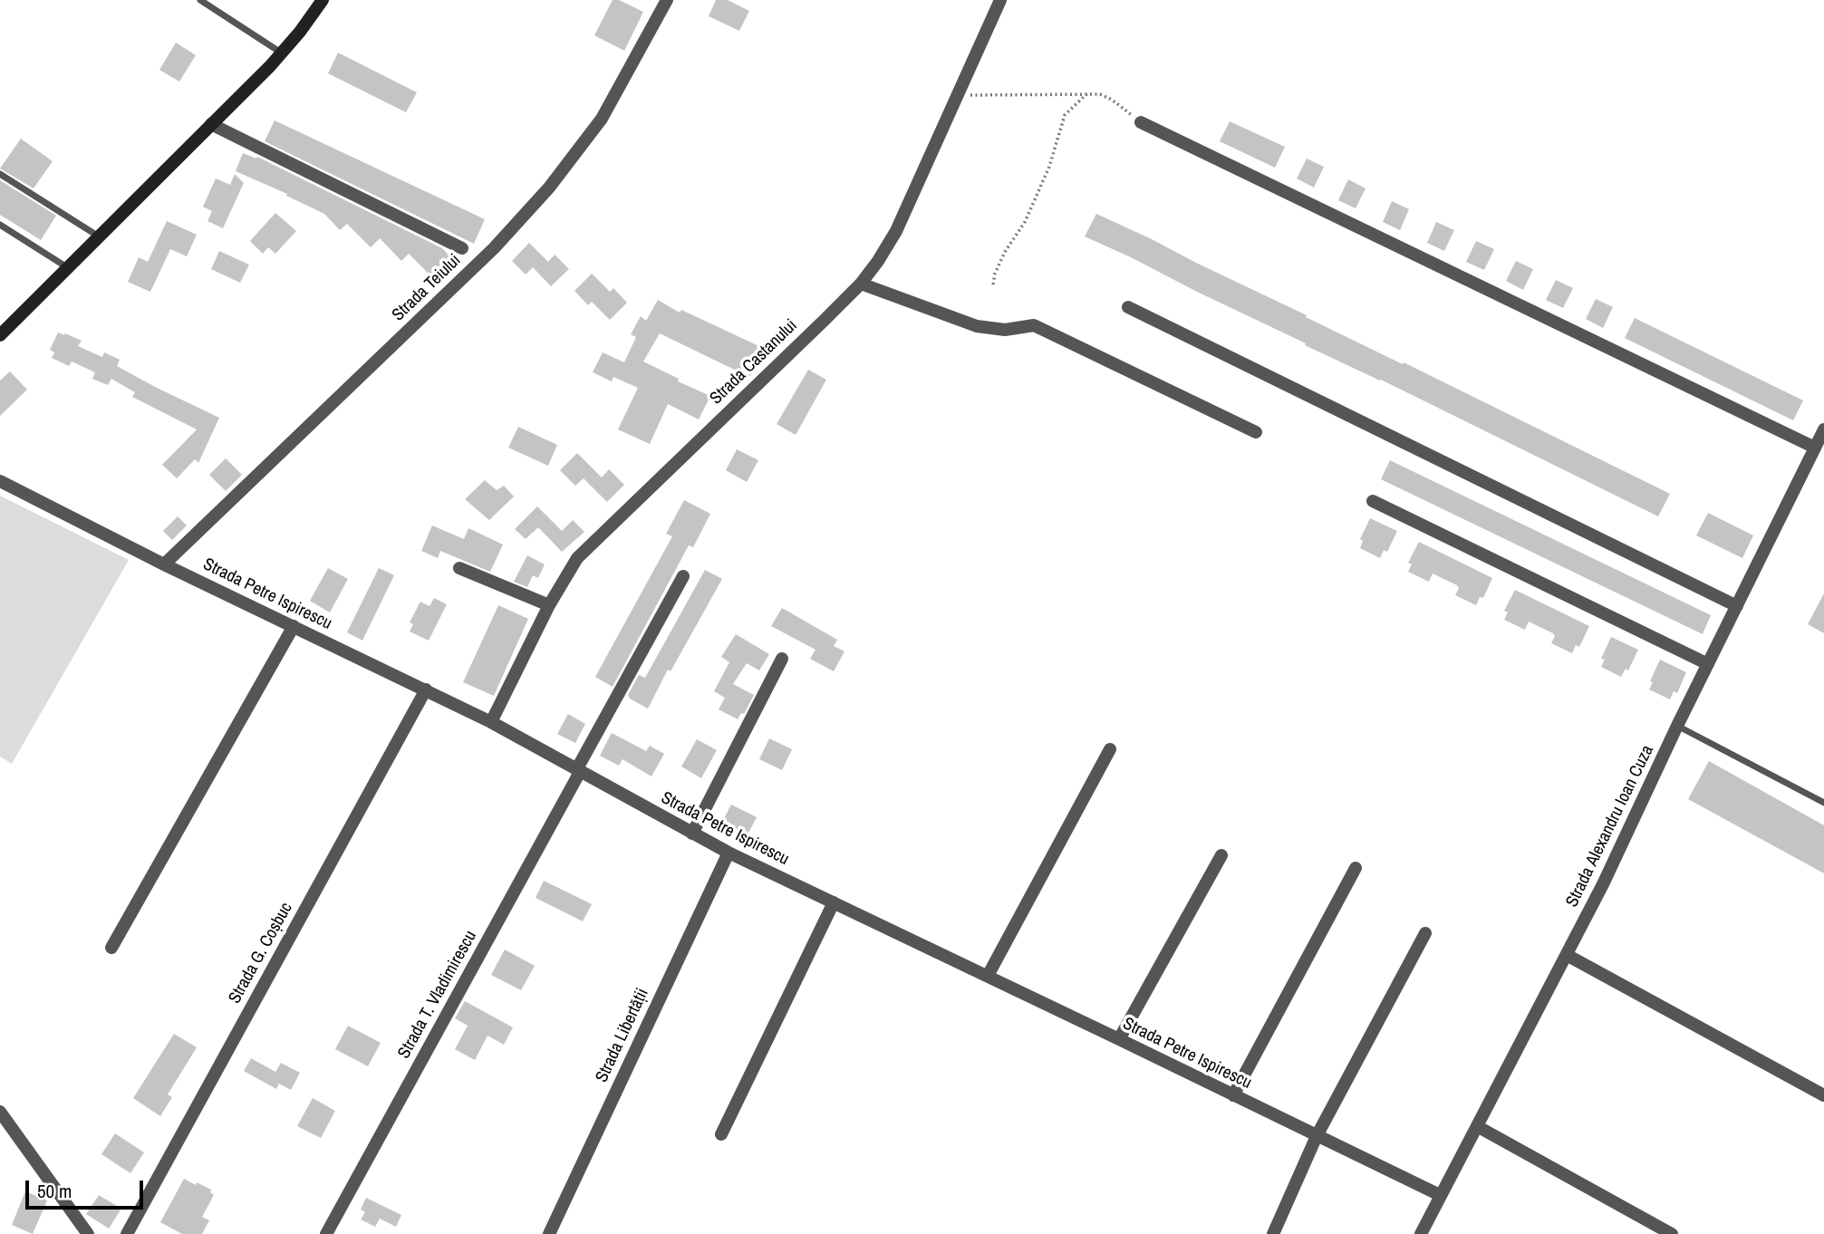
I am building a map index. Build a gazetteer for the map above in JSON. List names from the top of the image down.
{
  "streets": {
    "street": [
      "Strada Teiului",
      "Strada Castanului",
      "Strada Petre Ispirescu",
      "Strada Alexandru Ioan Cuza",
      "Strada G. Coșbuc",
      "Strada T. Vladimirescu",
      "Strada Libertății"
    ]
  },
  "crossings": [
    ["Strada Teiului", "Strada Petre Ispirescu"],
    ["Strada Castanului", "Strada Petre Ispirescu"],
    ["Strada Petre Ispirescu", "Strada Alexandru Ioan Cuza"],
    ["Strada Petre Ispirescu", "Strada G. Coșbuc"],
    ["Strada Petre Ispirescu", "Strada T. Vladimirescu"],
    ["Strada Petre Ispirescu", "Strada Libertății"]
  ],
  "scale_bar": "50 m"
}
